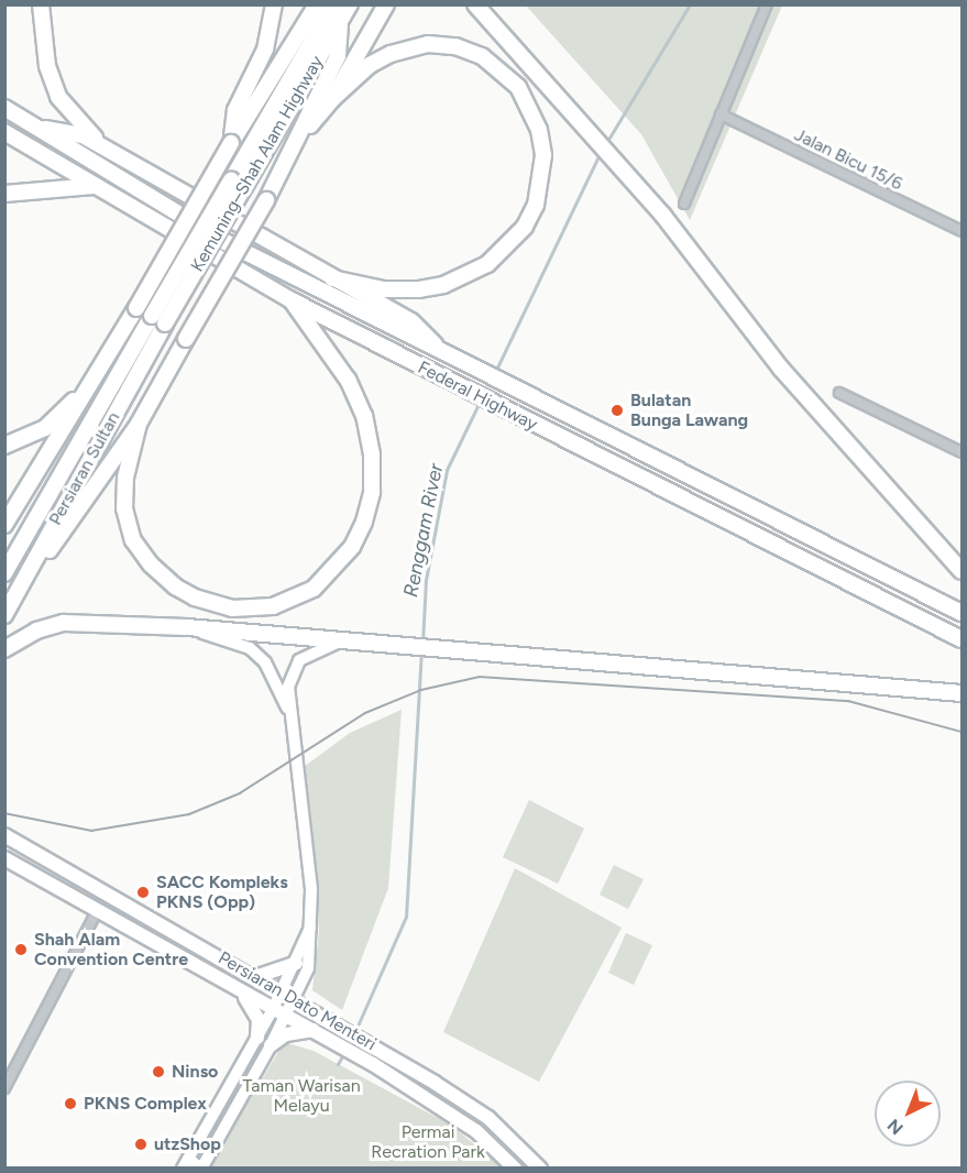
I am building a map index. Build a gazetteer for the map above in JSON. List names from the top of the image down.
{
  "streets": {
    "highway": ["Kemuning–Shah Alam Highway", "Federal Highway", "Persiaran Sultan"],
    "main road": ["Persiaran Dato Menteri"],
    "street": ["Jalan Bicu 15/6"]
  },
  "crossings": [
    ["Kemuning–Shah Alam Highway", "Persiaran Sultan"]
  ],
  "water": ["Renggam River"],
  "parks": ["Taman Warisan Melayu", "Permai Recration Park"],
  "places": [
    "Bulatan Bunga Lawang",
    "SACC Kompleks PKNS (Opp)",
    "Shah Alam Convention Centre",
    "Ninso",
    "PKNS Complex",
    "utzShop"
  ],
  "north": "bottom left"
}
